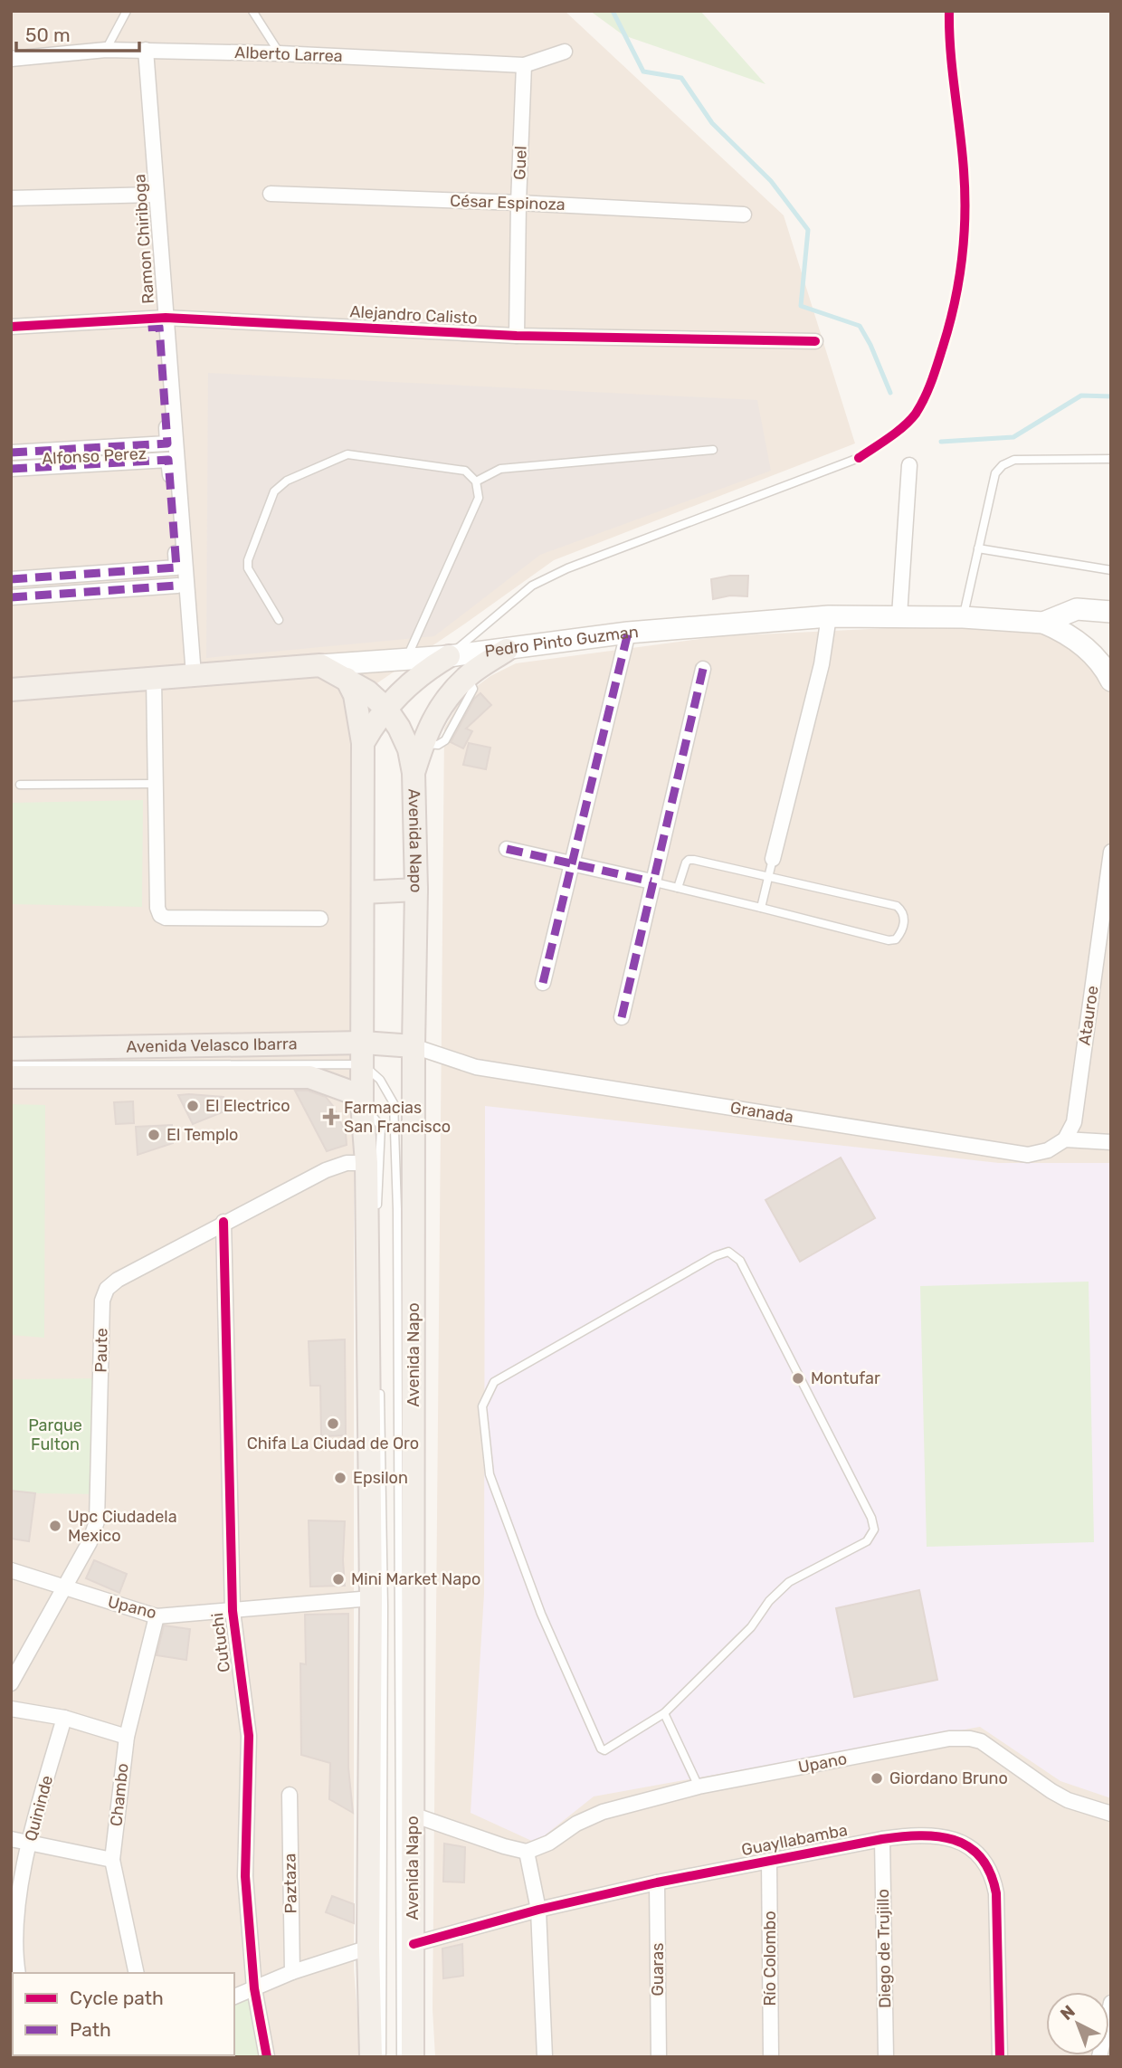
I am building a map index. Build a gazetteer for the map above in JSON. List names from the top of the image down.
{
  "streets": {
    "main road": ["Pedro Pinto Guzman", "Avenida Napo", "Avenida Velasco Ibarra"],
    "street": [
      "Alberto Larrea",
      "Guel",
      "César Espinoza",
      "Ramon Chiriboga",
      "Alejandro Calisto",
      "Alfonso Perez",
      "Atauroe",
      "Granada",
      "Paute",
      "Upano",
      "Cutuchi",
      "Chambo",
      "Quininde",
      "Guayllabamba",
      "Paztaza",
      "Diego de Trujillo",
      "Río Colombo",
      "Guaras"
    ]
  },
  "crossings": [
    ["Alberto Larrea", "Guel"],
    ["Alberto Larrea", "Ramon Chiriboga"],
    ["Guel", "César Espinoza"],
    ["Guel", "Alejandro Calisto"],
    ["Ramon Chiriboga", "Alejandro Calisto"],
    ["Ramon Chiriboga", "Alfonso Perez"],
    ["Ramon Chiriboga", "Pedro Pinto Guzman"],
    ["Pedro Pinto Guzman", "Avenida Napo"],
    ["Avenida Napo", "Avenida Velasco Ibarra"],
    ["Avenida Napo", "Granada"],
    ["Avenida Napo", "Guayllabamba"],
    ["Atauroe", "Granada"],
    ["Avenida Velasco Ibarra", "Granada"],
    ["Paute", "Upano"],
    ["Paute", "Cutuchi"],
    ["Upano", "Cutuchi"],
    ["Upano", "Chambo"],
    ["Guayllabamba", "Diego de Trujillo"],
    ["Guayllabamba", "Río Colombo"],
    ["Guayllabamba", "Guaras"]
  ],
  "parks": ["Parque Fulton"],
  "places": {
    "other": [
      "El Electrico",
      "El Templo",
      "Montufar",
      "Chifa La Ciudad de Oro",
      "Epsilon",
      "Upc Ciudadela Mexico",
      "Mini Market Napo",
      "Giordano Bruno"
    ],
    "health": ["Farmacias San Francisco"]
  },
  "legend": ["Cycle path", "Path"],
  "scale_bar": "50 m",
  "north": "top left"
}
